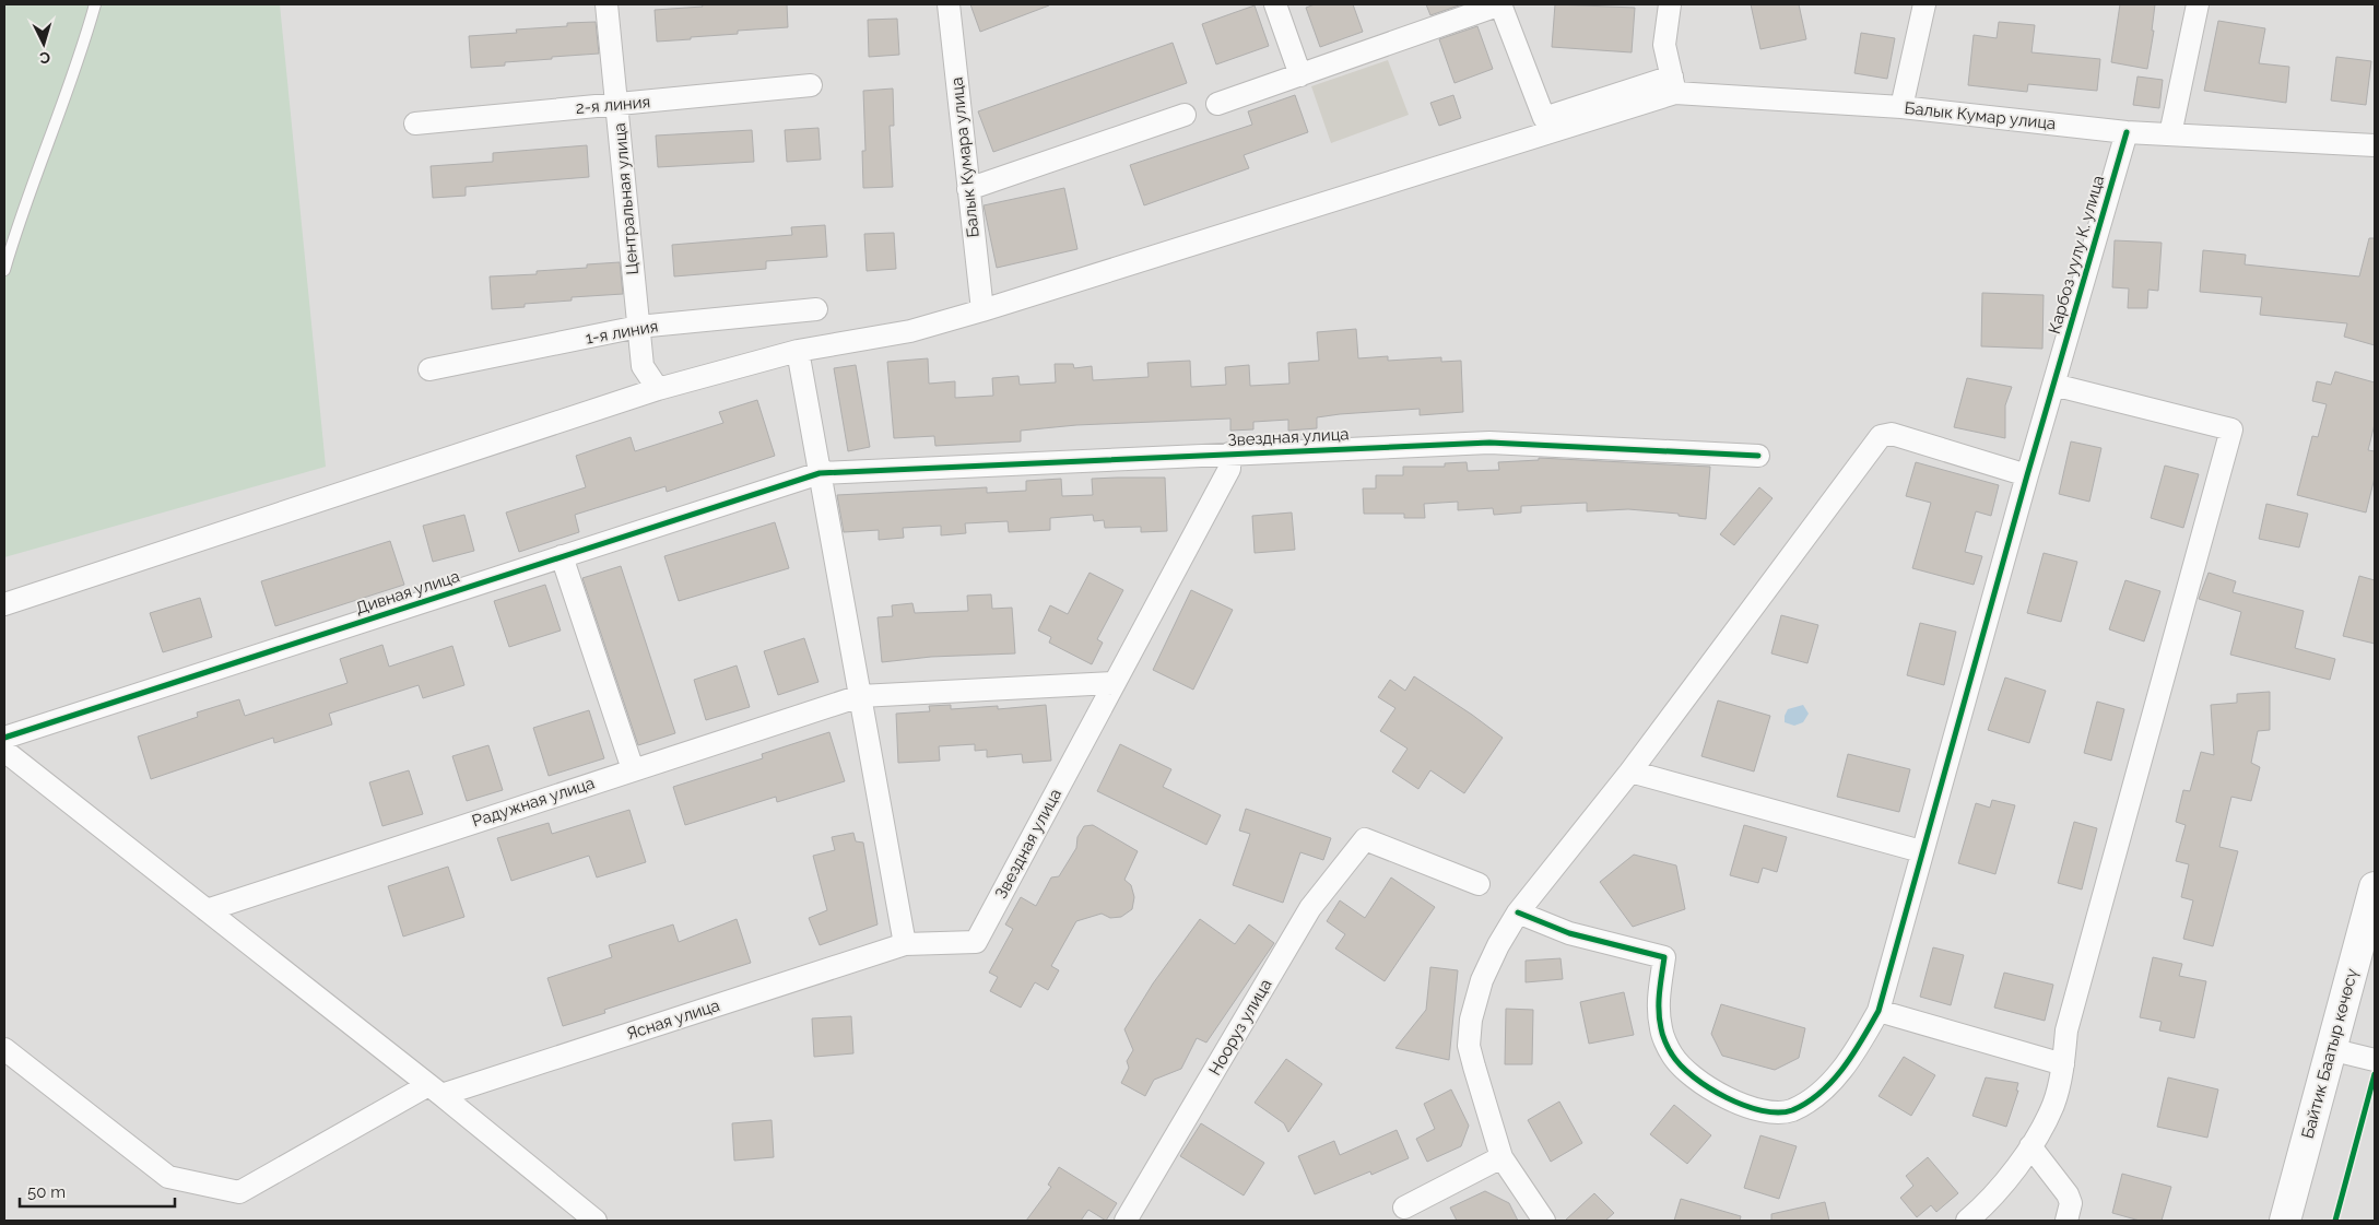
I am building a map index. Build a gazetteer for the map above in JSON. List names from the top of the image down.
{
  "streets": {
    "main road": ["Байтик Баатыр көчөсү"],
    "street": [
      "2-я линия",
      "Балык Кумар улица",
      "Балык Кумара улица",
      "Центральная улица",
      "Карбоз уулу К. улица",
      "1-я линия",
      "Звездная улица",
      "Дивная улица",
      "Радужная улица",
      "Ясная улица",
      "Нооруз улица"
    ]
  },
  "crossings": [
    ["2-я линия", "Центральная улица"],
    ["Балык Кумар улица", "Карбоз уулу К. улица"],
    ["Центральная улица", "1-я линия"],
    ["Звездная улица", "Дивная улица"],
    ["Звездная улица", "Ясная улица"]
  ],
  "scale_bar": "50 m",
  "north": "bottom"
}
